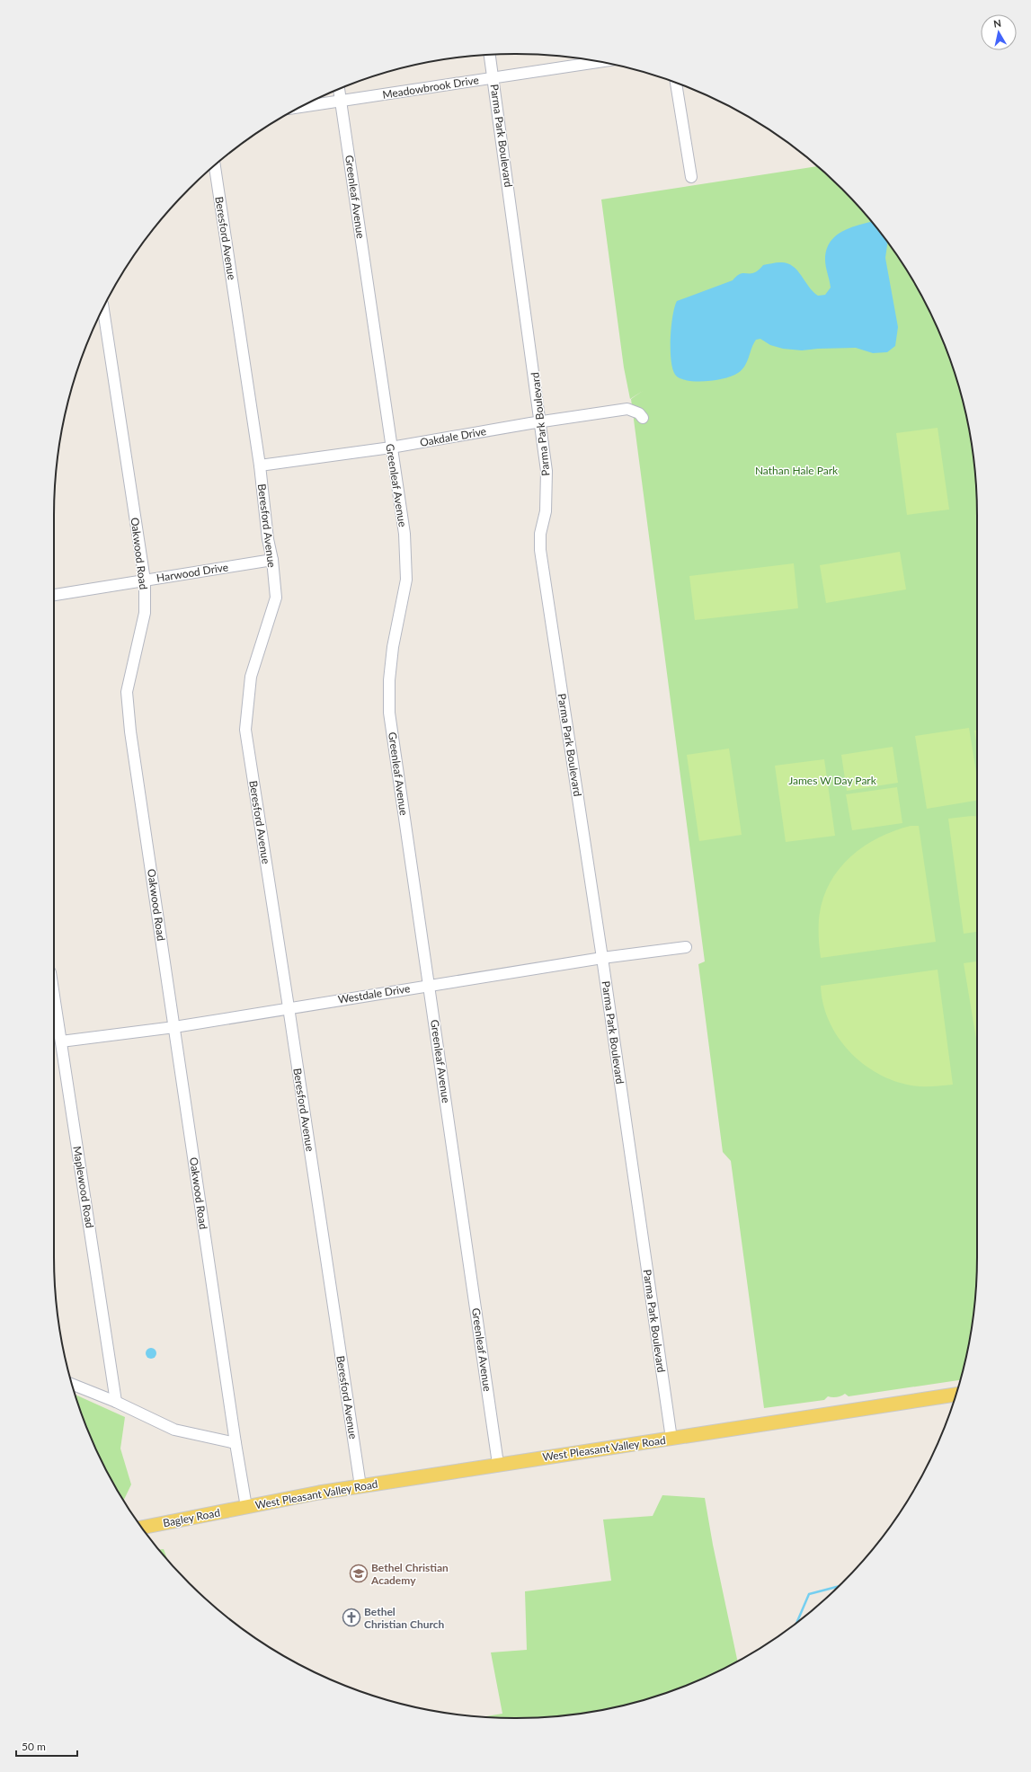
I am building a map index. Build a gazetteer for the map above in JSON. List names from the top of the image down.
{
  "streets": {
    "main road": ["West Pleasant Valley Road", "Bagley Road"],
    "street": [
      "Meadowbrook Drive",
      "Parma Park Boulevard",
      "Greenleaf Avenue",
      "Beresford Avenue",
      "Oakdale Drive",
      "Oakwood Road",
      "Harwood Drive",
      "Westdale Drive",
      "Maplewood Road"
    ]
  },
  "crossings": [
    ["Meadowbrook Drive", "Parma Park Boulevard"],
    ["Meadowbrook Drive", "Greenleaf Avenue"],
    ["Parma Park Boulevard", "Oakdale Drive"],
    ["Parma Park Boulevard", "Westdale Drive"],
    ["Parma Park Boulevard", "West Pleasant Valley Road"],
    ["Greenleaf Avenue", "Oakdale Drive"],
    ["Greenleaf Avenue", "Westdale Drive"],
    ["Greenleaf Avenue", "West Pleasant Valley Road"],
    ["Beresford Avenue", "Oakdale Drive"],
    ["Beresford Avenue", "Harwood Drive"],
    ["Beresford Avenue", "Westdale Drive"],
    ["Beresford Avenue", "West Pleasant Valley Road"],
    ["Oakwood Road", "Harwood Drive"],
    ["Oakwood Road", "Westdale Drive"],
    ["Oakwood Road", "West Pleasant Valley Road"],
    ["Oakwood Road", "Bagley Road"],
    ["Westdale Drive", "Maplewood Road"],
    ["West Pleasant Valley Road", "Bagley Road"]
  ],
  "parks": ["Nathan Hale Park", "James W Day Park"],
  "places": {
    "school or university": ["Bethel Christian Academy"],
    "church": ["Bethel Christian Church"]
  },
  "scale_bar": "50 m",
  "north": "top"
}
